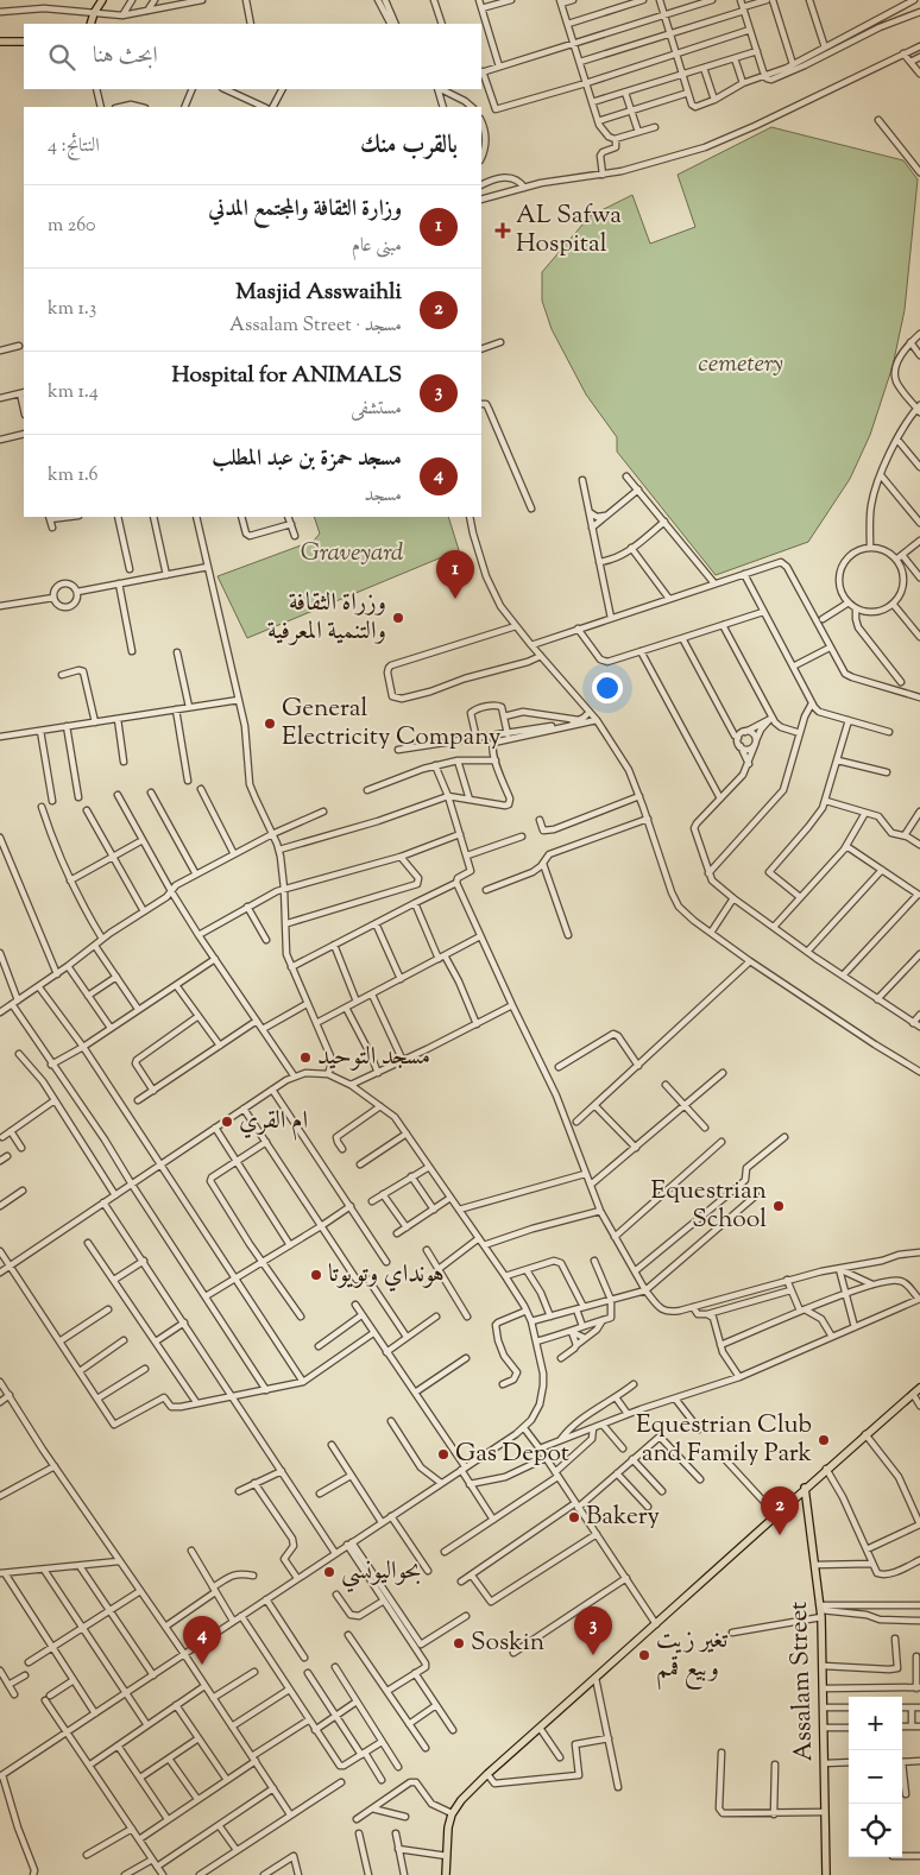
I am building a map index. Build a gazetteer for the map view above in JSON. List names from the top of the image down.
{
  "streets": {
    "main road": ["Assalam Street"]
  },
  "parks": ["cemetery", "Graveyard"],
  "places": {
    "health": ["AL Safwa Hospital"],
    "other": [
      "وزراة الثقافة والتنمية المعرفية",
      "General Electricity Company",
      "مسجد التوحيد",
      "ام القري",
      "Equestrian School",
      "هونداي وتويوتا",
      "Equestrian Club and Family Park",
      "Gas Depot",
      "Bakery",
      "بحواليونسي",
      "Soskin",
      "تغير زيت وبيع قمم"
    ]
  },
  "page": {
    "search": "ابحث هنا",
    "heading": ["بالقرب منك", "النتائج: 4"],
    "list": [
      {
        "mark": "1",
        "name": "وزارة الثقافة والمجتمع المدني",
        "note": "مبنى عام",
        "value": "260 m"
      },
      {
        "mark": "2",
        "name": "Masjid Asswaihli",
        "note": "مسجد · Assalam Street",
        "value": "1.3 km"
      },
      {
        "mark": "3",
        "name": "Hospital for ANIMALS",
        "note": "مستشفى",
        "value": "1.4 km"
      },
      {
        "mark": "4",
        "name": "مسجد حمزة بن عبد المطلب",
        "note": "مسجد",
        "value": "1.6 km"
      }
    ],
    "pins": [
      "1",
      "2",
      "3",
      "4"
    ],
    "map_buttons": ["+", "−"]
  }
}
